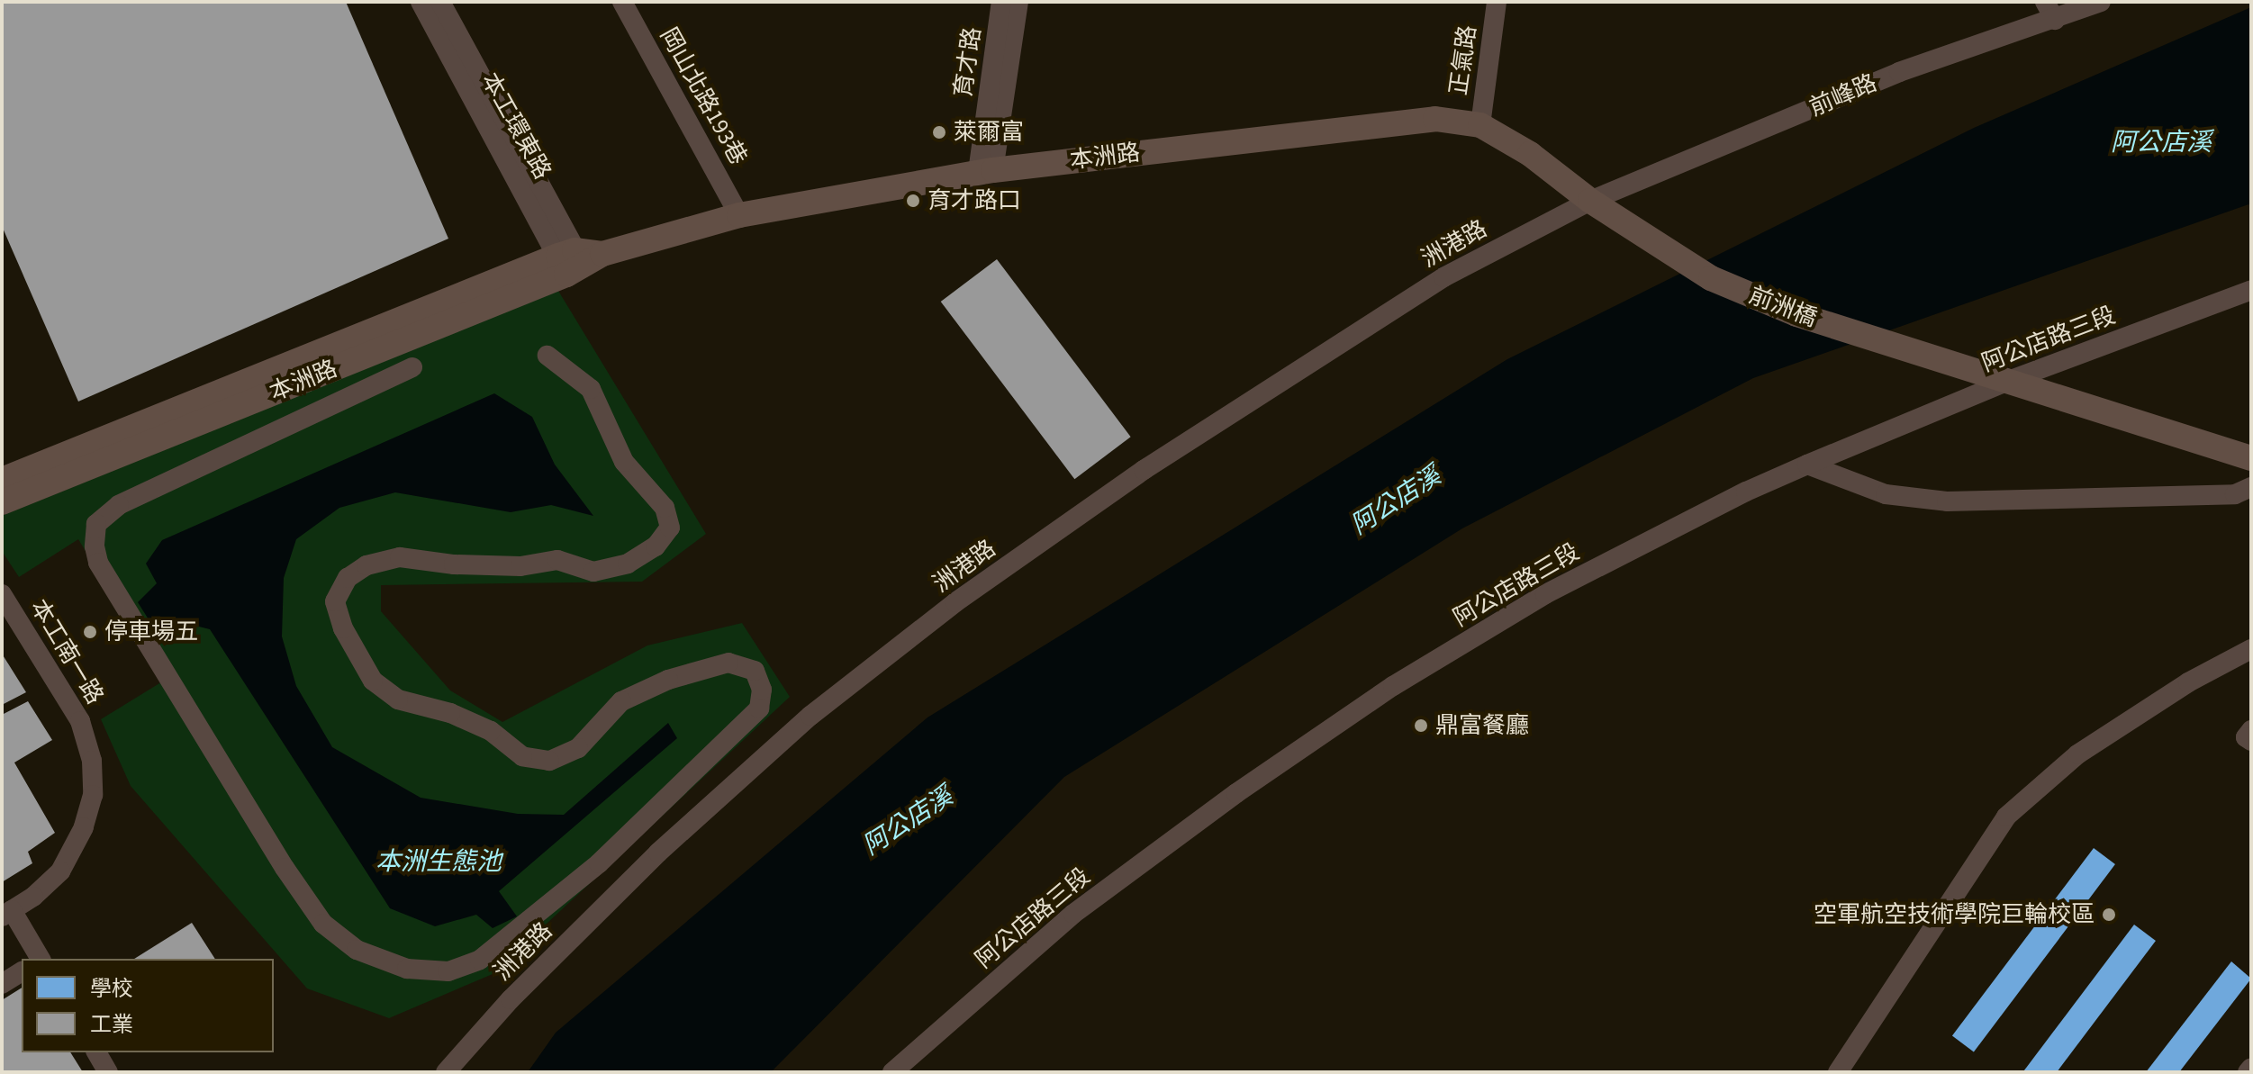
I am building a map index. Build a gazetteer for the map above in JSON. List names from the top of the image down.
{
  "streets": {
    "main road": ["本洲路", "前洲橋"],
    "street": [
      "正氣路",
      "育才路",
      "前峰路",
      "岡山北路193巷",
      "本工環東路",
      "洲港路",
      "阿公店路三段",
      "本工南一路"
    ]
  },
  "crossings": [
    ["正氣路", "本洲路"],
    ["育才路", "本洲路"],
    ["前峰路", "本洲路"],
    ["前峰路", "洲港路"],
    ["前峰路", "前洲橋"],
    ["岡山北路193巷", "本洲路"],
    ["本工環東路", "本洲路"],
    ["本洲路", "洲港路"],
    ["本洲路", "前洲橋"],
    ["洲港路", "前洲橋"],
    ["前洲橋", "阿公店路三段"]
  ],
  "water": ["阿公店溪", "本洲生態池"],
  "places": [
    "萊爾富",
    "育才路口",
    "停車場五",
    "鼎富餐廳",
    "空軍航空技術學院巨輪校區"
  ],
  "legend": ["學校", "工業"]
}
